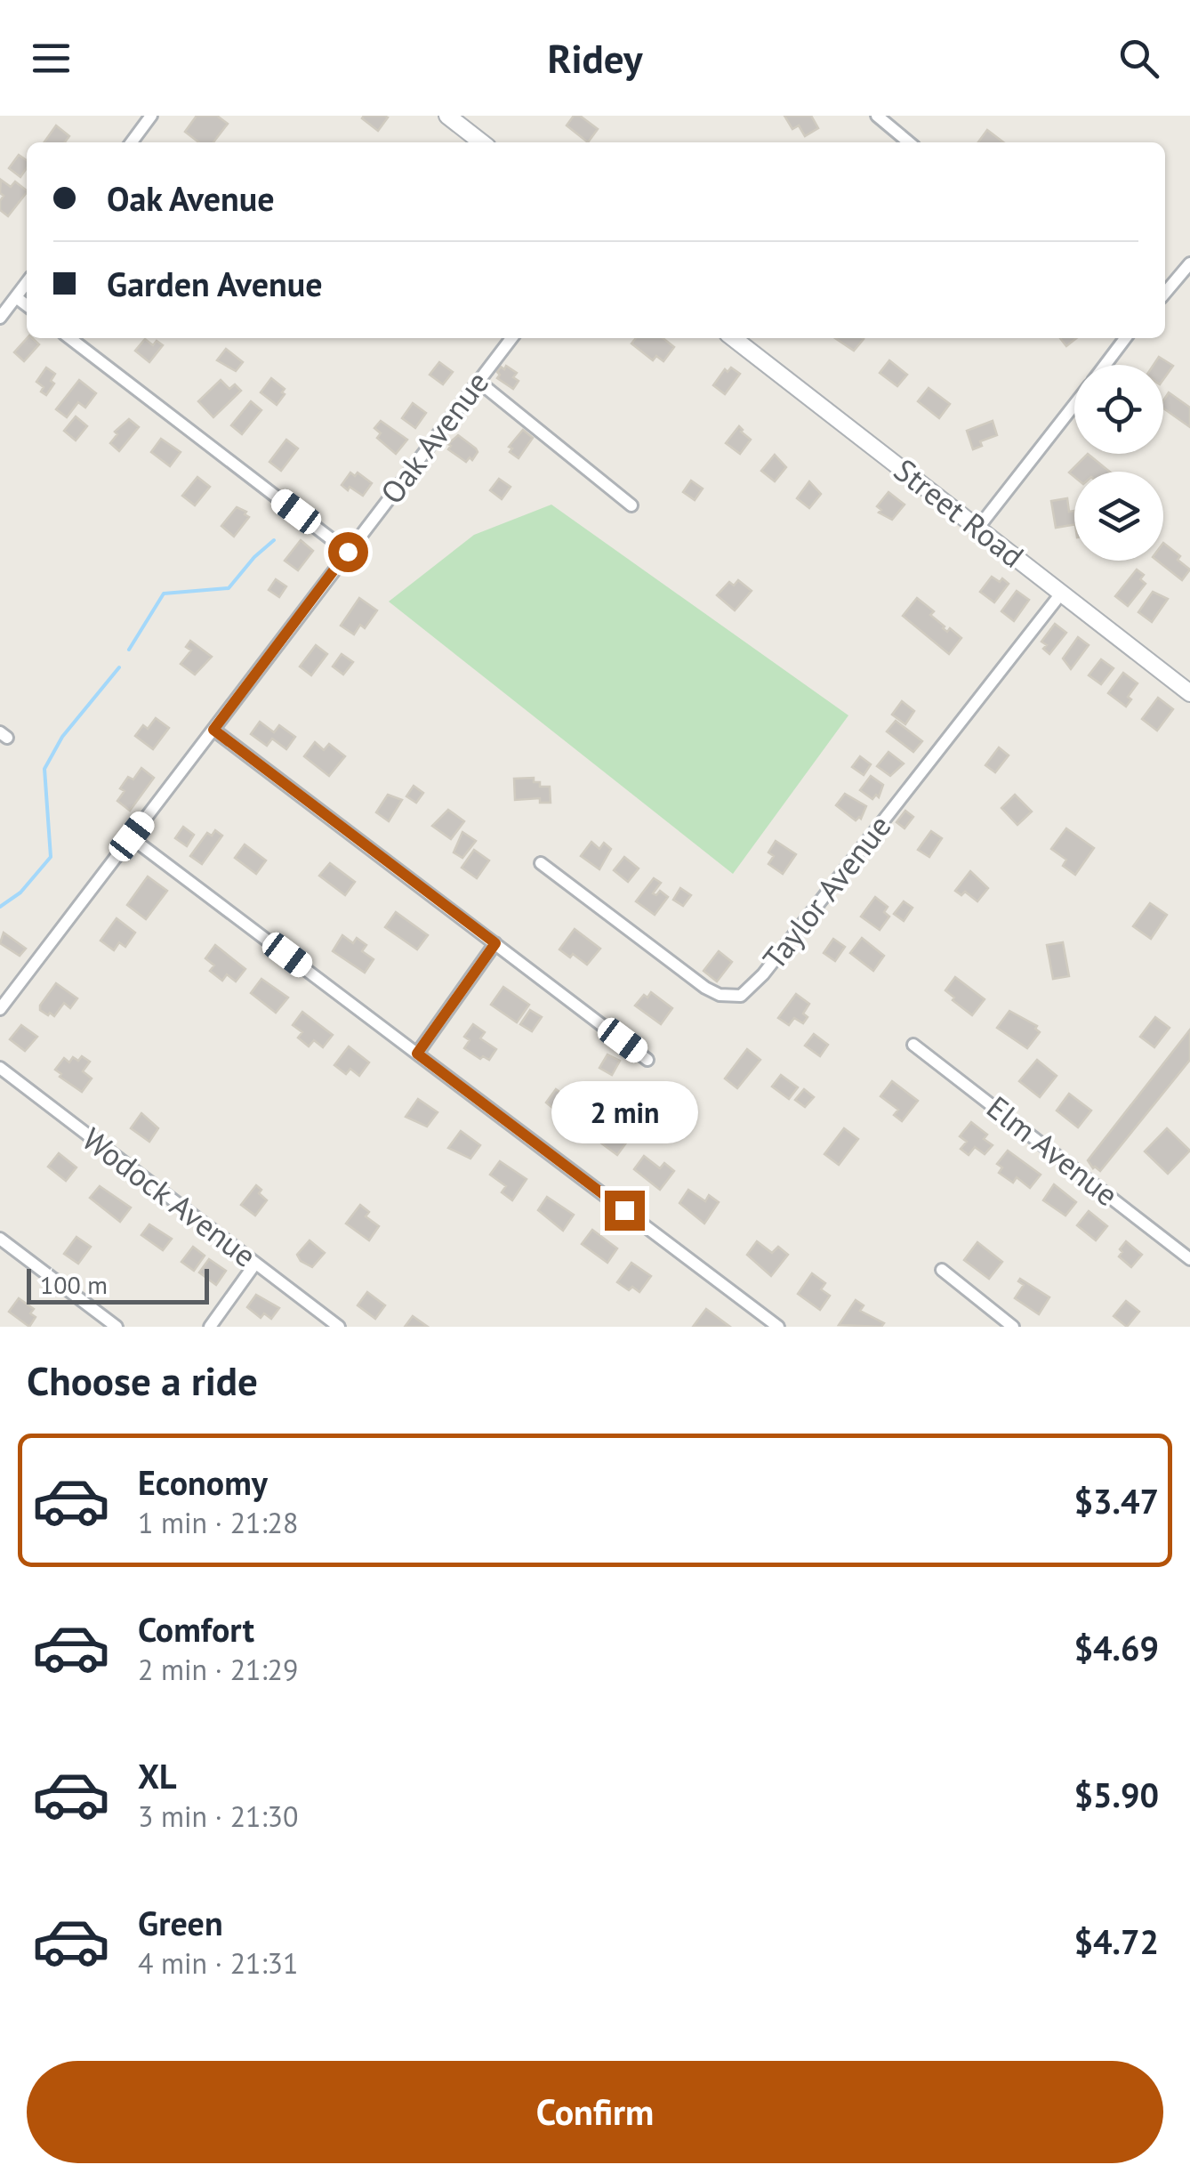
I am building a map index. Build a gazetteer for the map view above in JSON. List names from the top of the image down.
{
  "streets": {
    "main road": ["Street Road"],
    "street": [
      "Oak Avenue",
      "Taylor Avenue",
      "Elm Avenue",
      "Wodock Avenue"
    ]
  },
  "crossings": [
    ["Street Road", "Taylor Avenue"]
  ],
  "scale_bar": "100 m",
  "page": {
    "header": "Ridey",
    "banner": ["Oak Avenue", "Garden Avenue"],
    "bubble": "2 min",
    "scale": "100 m",
    "heading": "Choose a ride",
    "list": [
      {
        "name": "Economy",
        "note": "1 min · 21:28",
        "value": "$3.47"
      },
      {
        "name": "Comfort",
        "note": "2 min · 21:29",
        "value": "$4.69"
      },
      {
        "name": "XL",
        "note": "3 min · 21:30",
        "value": "$5.90"
      },
      {
        "name": "Green",
        "note": "4 min · 21:31",
        "value": "$4.72"
      }
    ],
    "buttons": "Confirm"
  }
}
